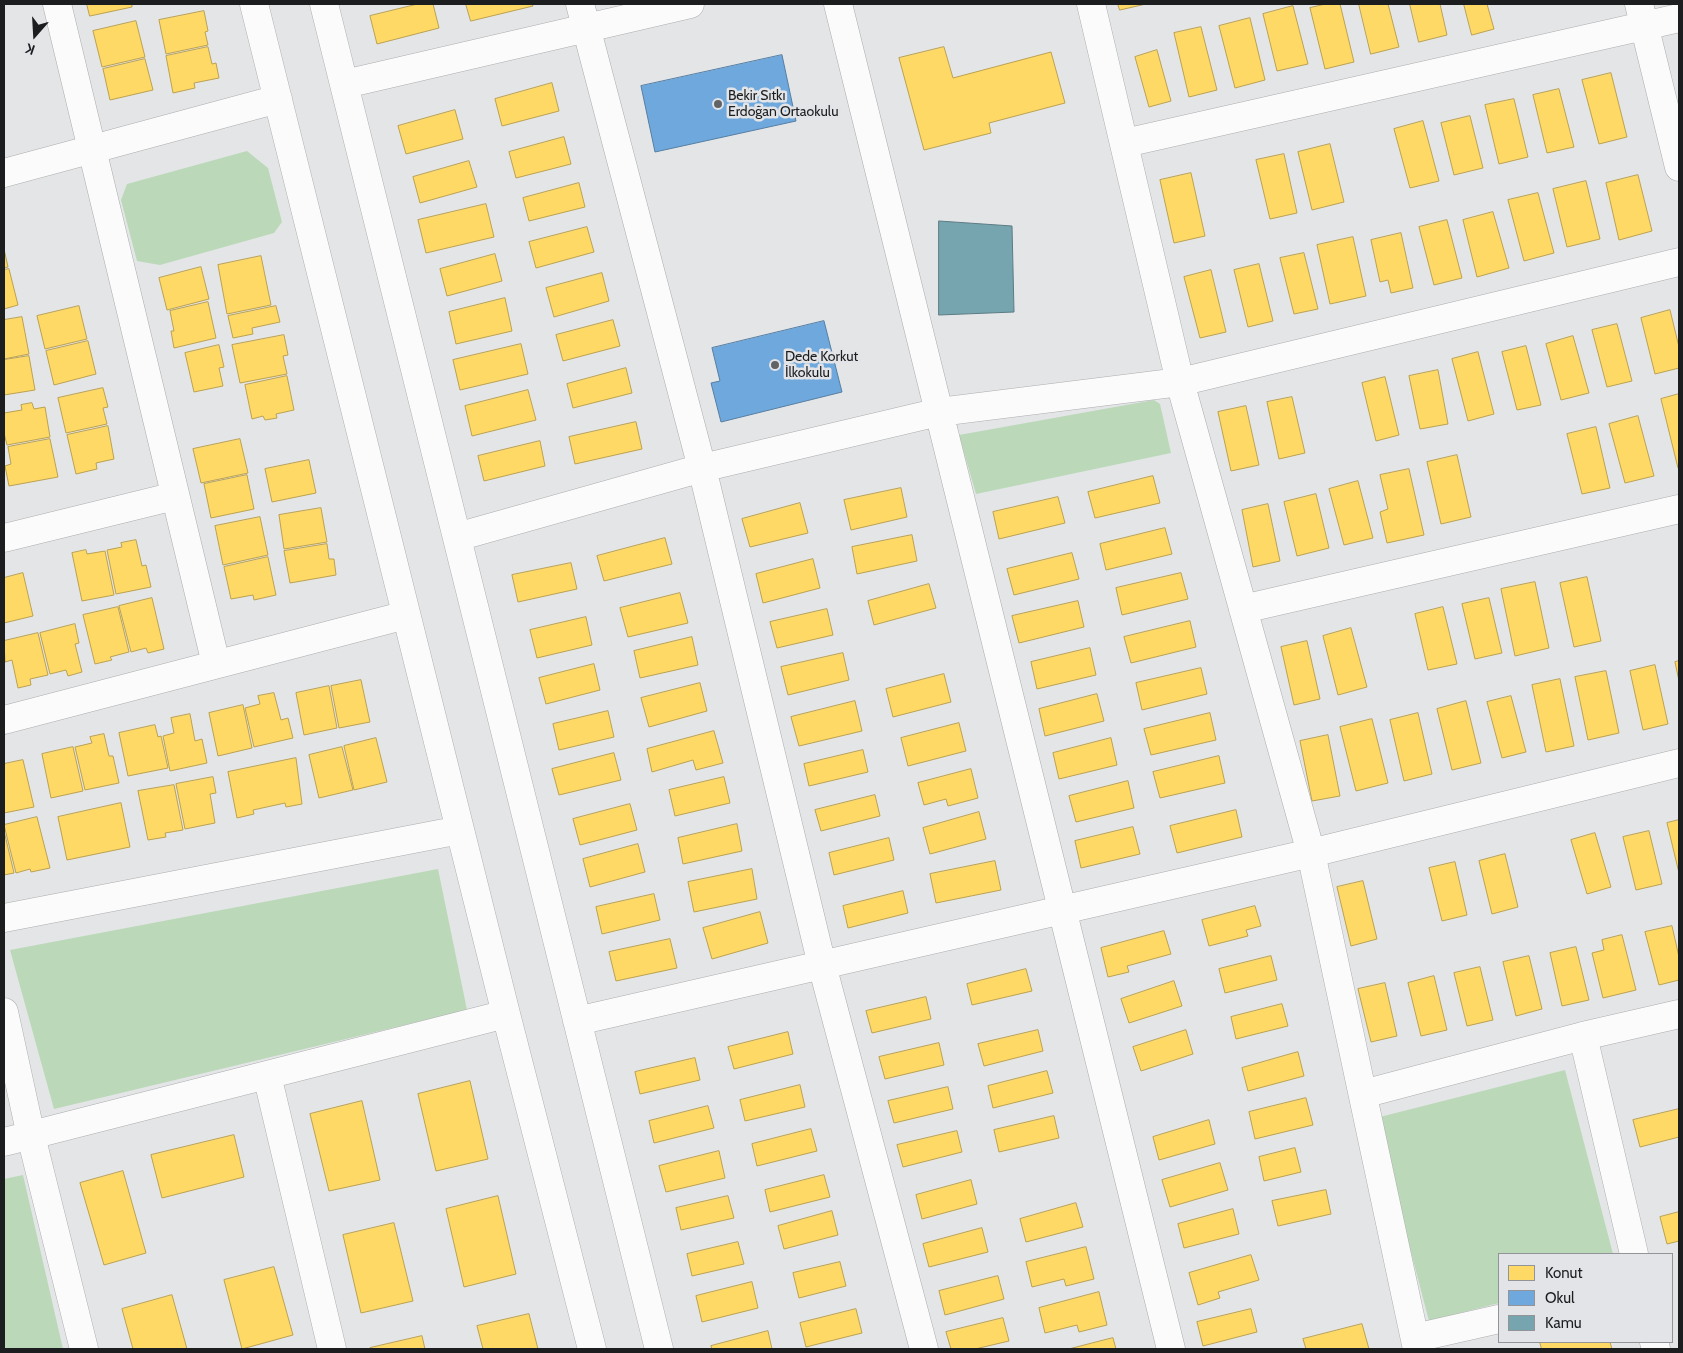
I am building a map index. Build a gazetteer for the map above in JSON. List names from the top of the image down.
{
  "places": ["Bekir Sıtkı Erdoğan Ortaokulu", "Dede Korkut İlkokulu"],
  "legend": ["Konut", "Okul", "Kamu"],
  "north": "bottom"
}
